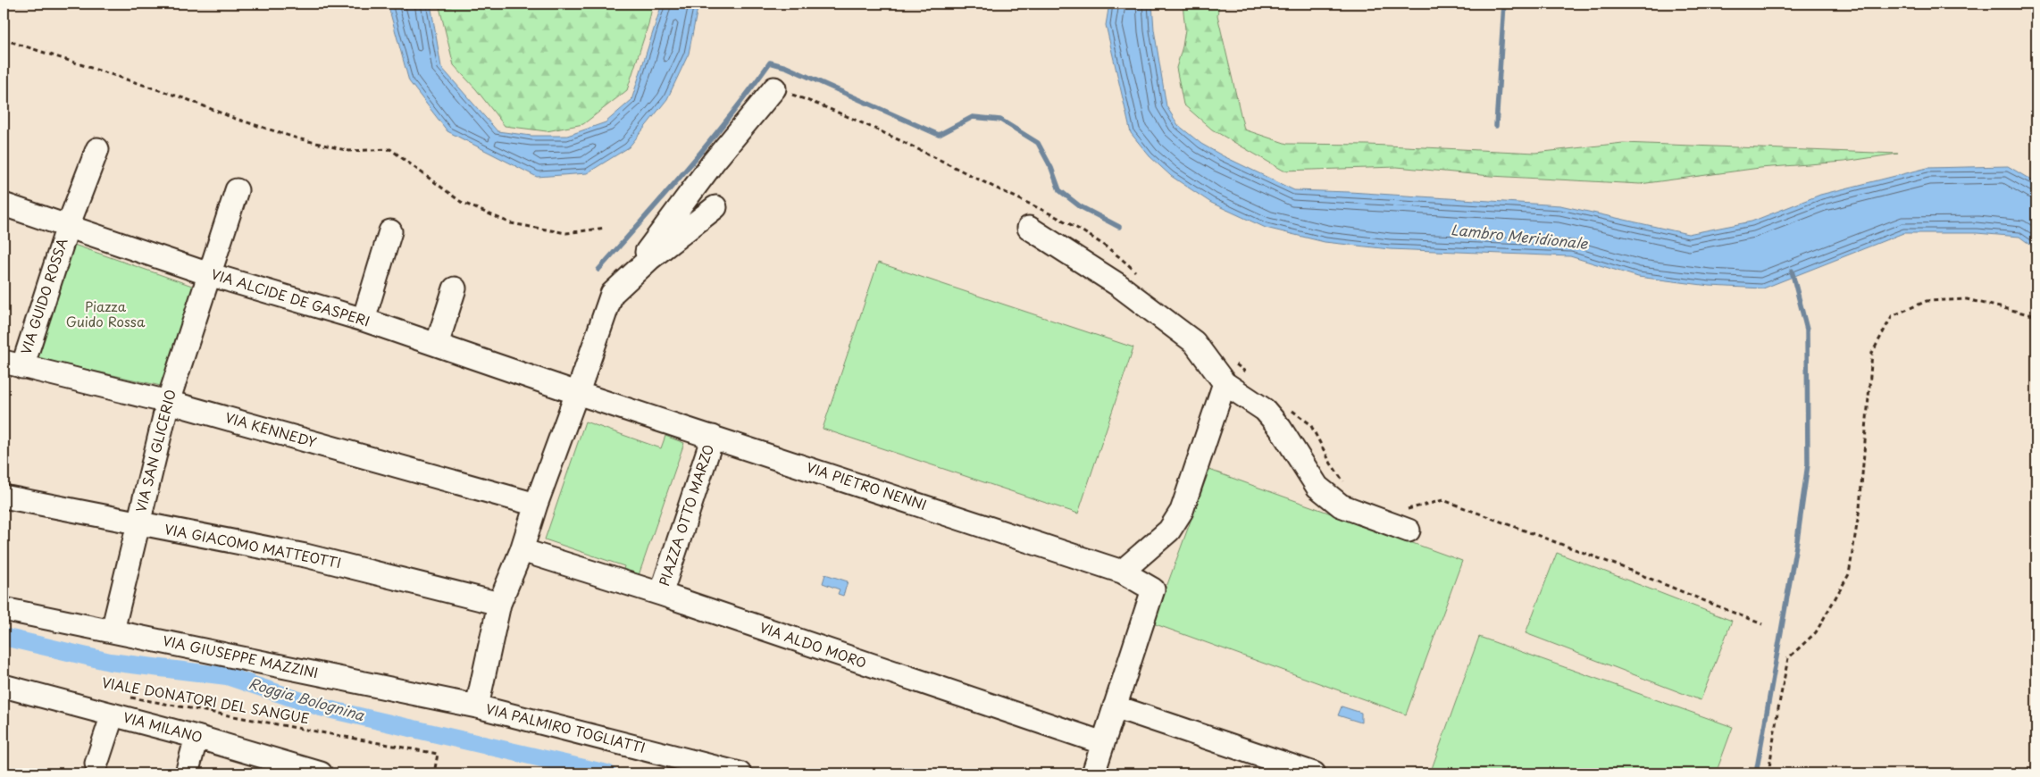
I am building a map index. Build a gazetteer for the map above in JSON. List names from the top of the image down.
{
  "streets": {
    "street": [
      "VIA GUIDO ROSSA",
      "VIA ALCIDE DE GASPERI",
      "VIA KENNEDY",
      "VIA SAN GLICERIO",
      "VIA PIETRO NENNI",
      "PIAZZA OTTO MARZO",
      "VIA GIACOMO MATTEOTTI",
      "VIA ALDO MORO",
      "VIA GIUSEPPE MAZZINI",
      "VIA MILANO",
      "VIA PALMIRO TOGLIATTI"
    ],
    "path": ["VIALE DONATORI DEL SANGUE"]
  },
  "crossings": [
    ["VIA GUIDO ROSSA", "VIA ALCIDE DE GASPERI"],
    ["VIA GUIDO ROSSA", "VIA KENNEDY"],
    ["VIA ALCIDE DE GASPERI", "VIA SAN GLICERIO"],
    ["VIA ALCIDE DE GASPERI", "VIA PIETRO NENNI"],
    ["VIA ALCIDE DE GASPERI", "VIA PALMIRO TOGLIATTI"],
    ["VIA KENNEDY", "VIA SAN GLICERIO"],
    ["VIA KENNEDY", "VIA PALMIRO TOGLIATTI"],
    ["VIA SAN GLICERIO", "VIA GIACOMO MATTEOTTI"],
    ["VIA SAN GLICERIO", "VIA GIUSEPPE MAZZINI"],
    ["VIA PIETRO NENNI", "PIAZZA OTTO MARZO"],
    ["VIA PIETRO NENNI", "VIA PALMIRO TOGLIATTI"],
    ["PIAZZA OTTO MARZO", "VIA ALDO MORO"],
    ["VIA GIACOMO MATTEOTTI", "VIA PALMIRO TOGLIATTI"],
    ["VIA ALDO MORO", "VIA PALMIRO TOGLIATTI"],
    ["VIA GIUSEPPE MAZZINI", "VIA PALMIRO TOGLIATTI"],
    ["VIALE DONATORI DEL SANGUE", "VIA MILANO"]
  ],
  "water": ["Lambro Meridionale", "Roggia Bolognina"],
  "parks": ["Piazza Guido Rossa"]
}
